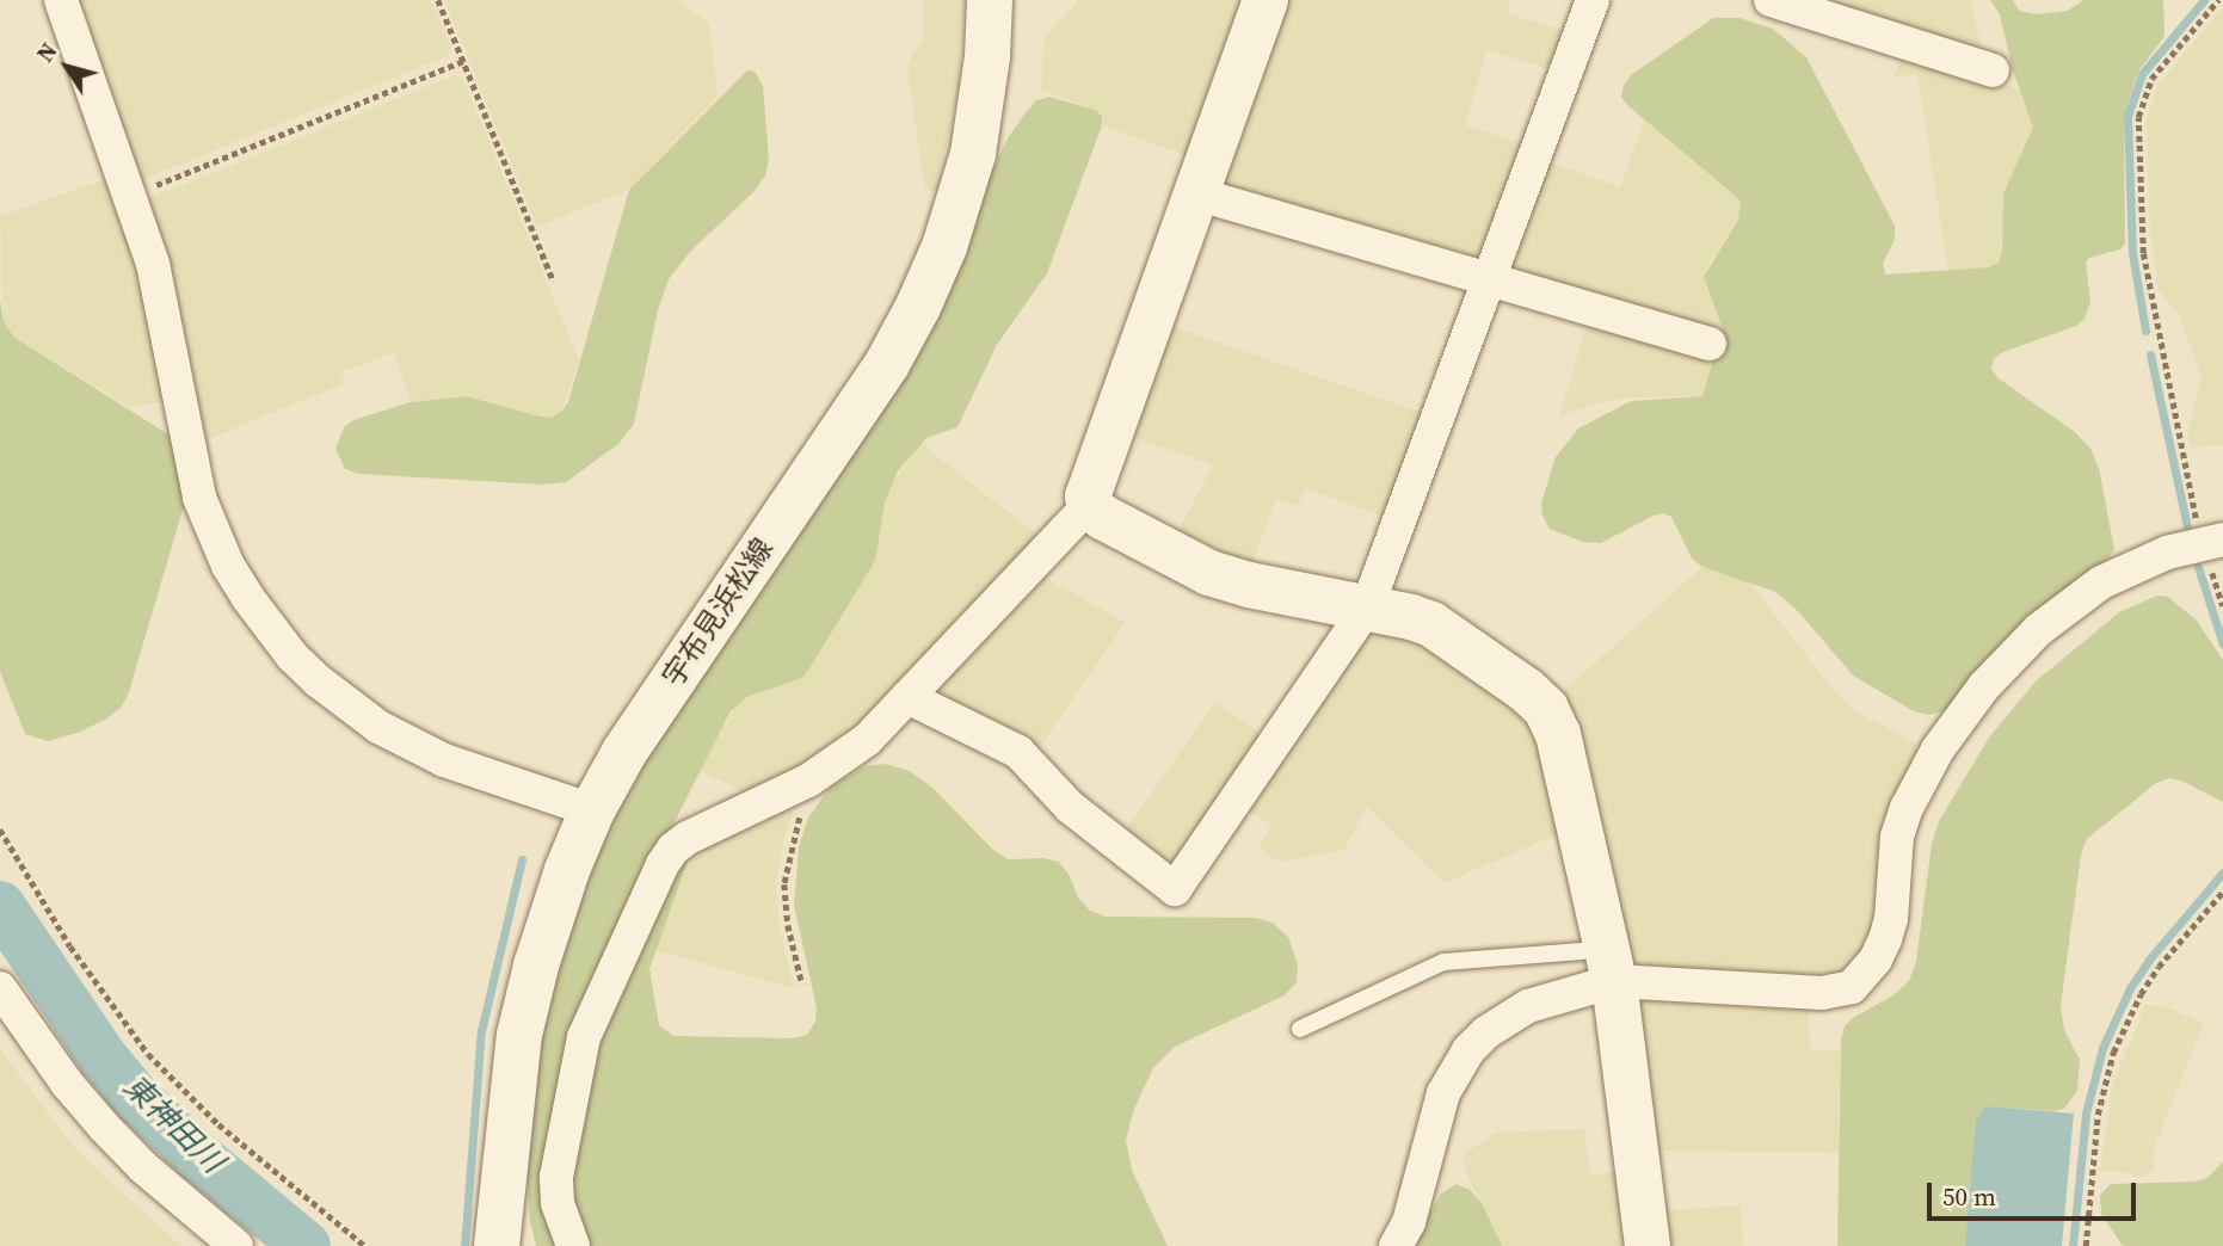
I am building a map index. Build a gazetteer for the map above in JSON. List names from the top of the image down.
{
  "streets": {
    "street": ["宇布見浜松線"]
  },
  "water": ["東神田川"],
  "scale_bar": "50 m",
  "north": "top left"
}
